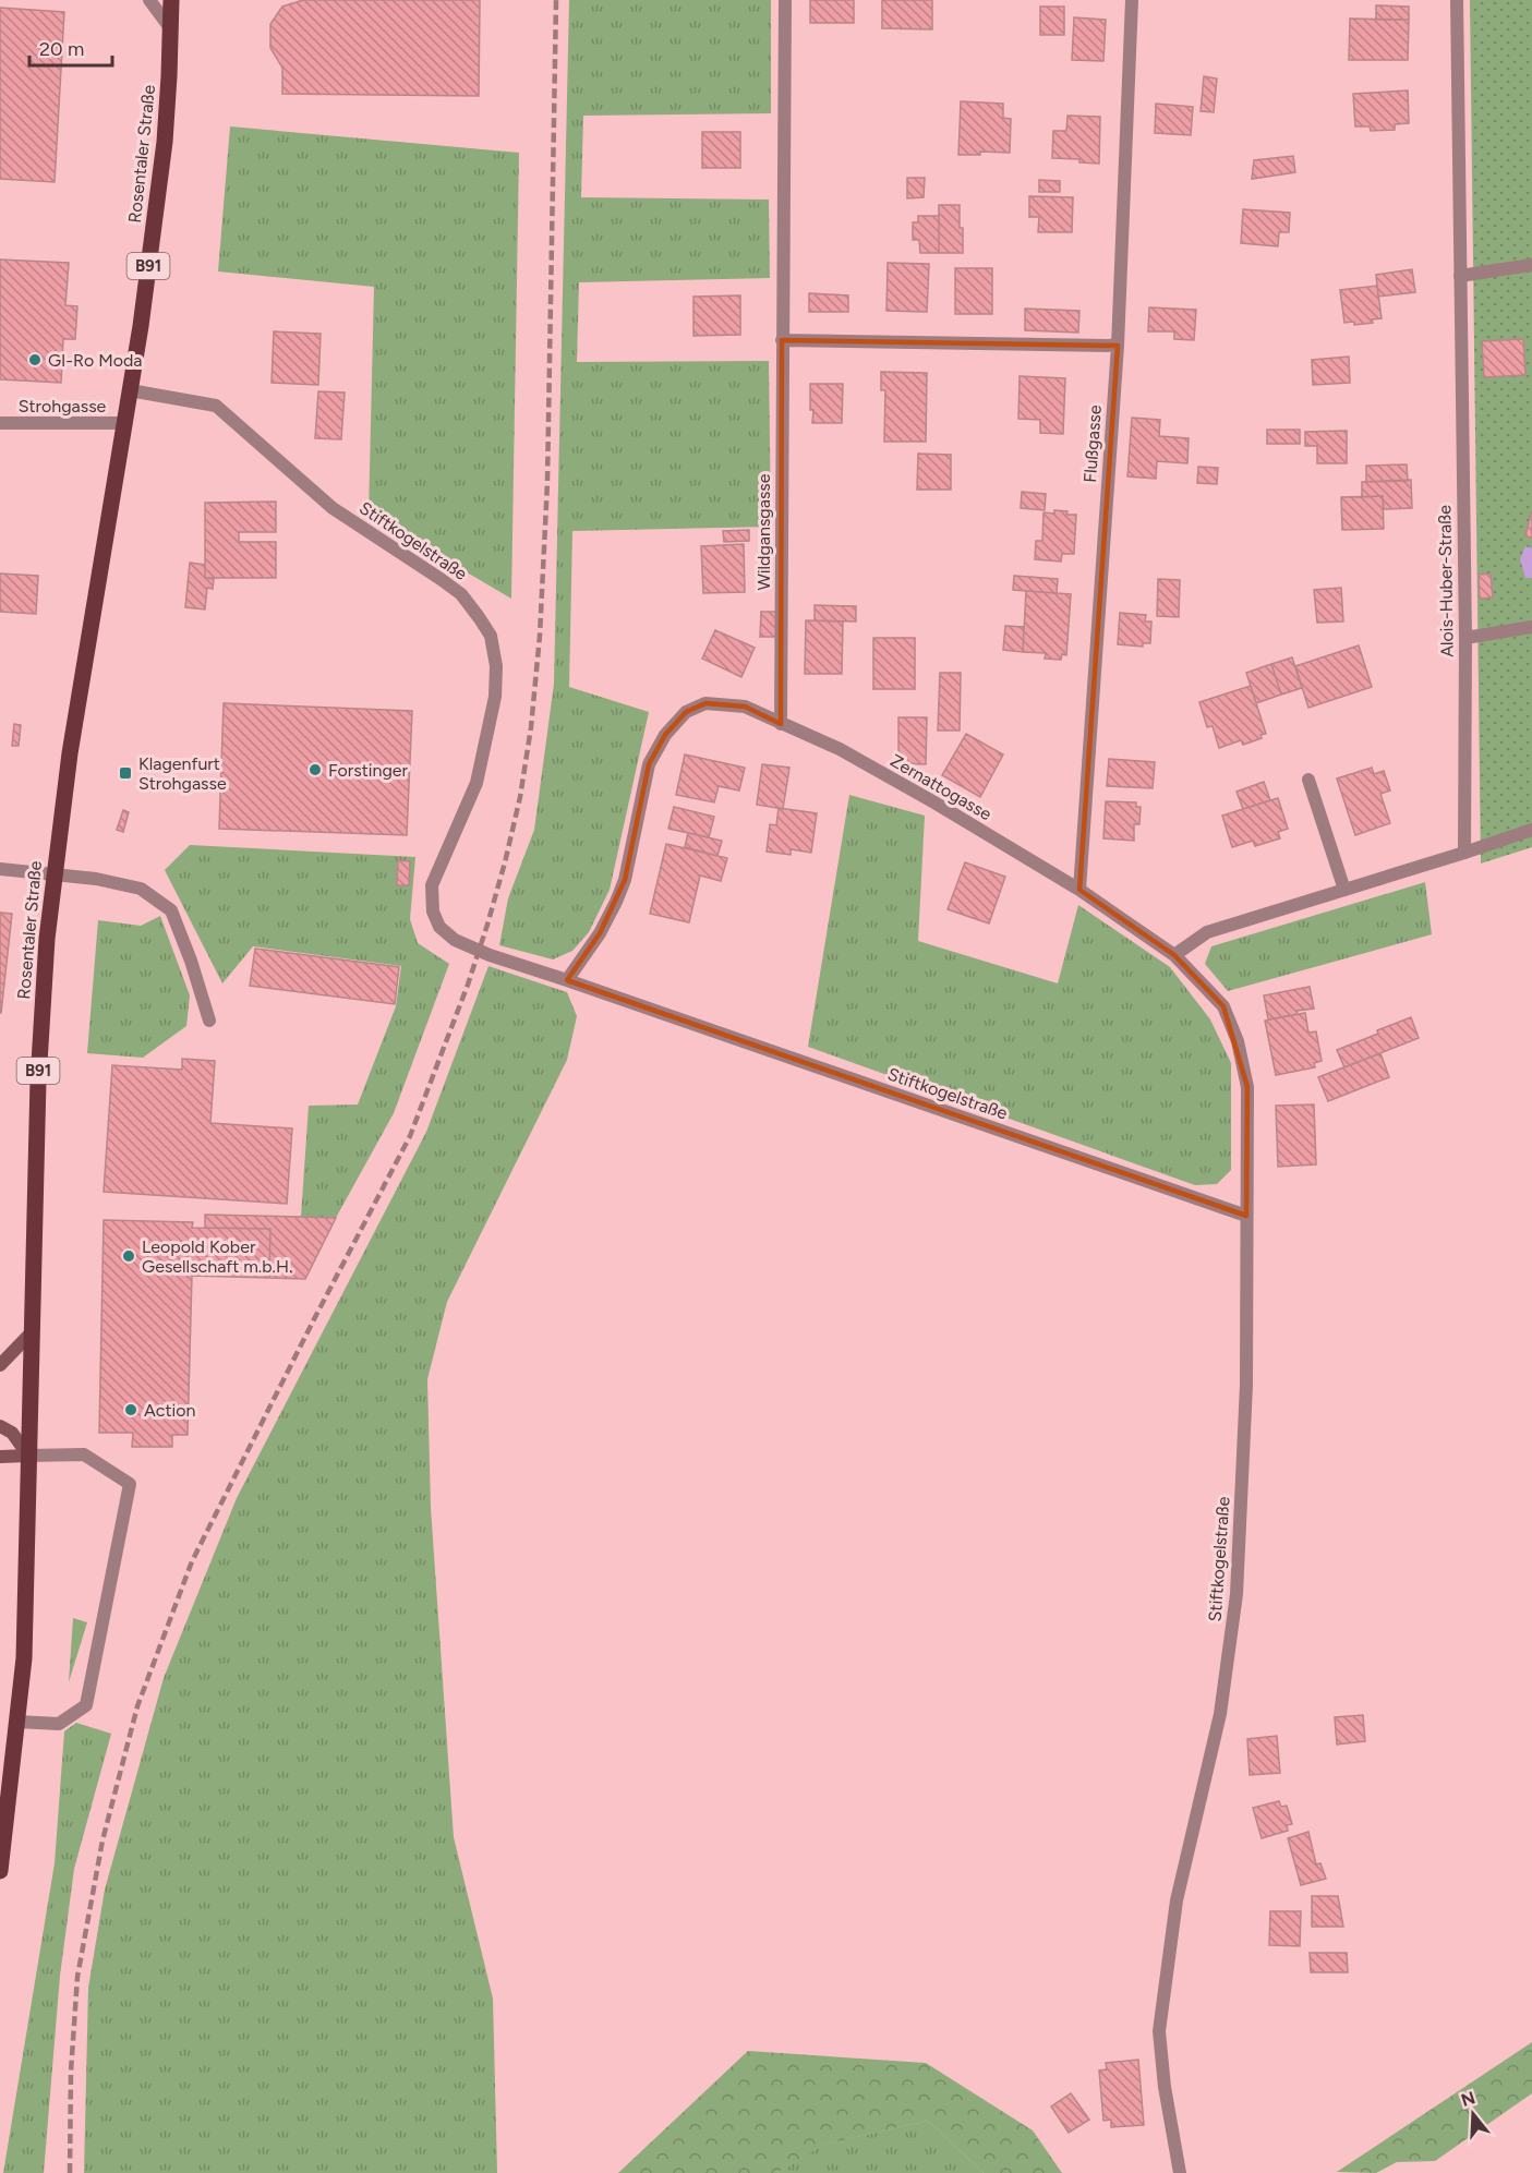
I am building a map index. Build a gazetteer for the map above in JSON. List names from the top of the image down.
{
  "streets": {
    "main road": ["Rosentaler Straße", "B91"],
    "street": [
      "Strohgasse",
      "Flußgasse",
      "Wildgansgasse",
      "Stiftkogelstraße",
      "Alois-Huber-Straße",
      "Zernattogasse"
    ]
  },
  "crossings": [
    ["Rosentaler Straße", "Strohgasse"],
    ["Rosentaler Straße", "Stiftkogelstraße"],
    ["Flußgasse", "Zernattogasse"],
    ["Wildgansgasse", "Zernattogasse"],
    ["Stiftkogelstraße", "Zernattogasse"]
  ],
  "places": {
    "other": [
      "GI-Ro Moda",
      "Forstinger",
      "Leopold Kober Gesellschaft m.b.H.",
      "Action"
    ],
    "transit": ["Klagenfurt Strohgasse"]
  },
  "scale_bar": "20 m",
  "north": "top"
}
